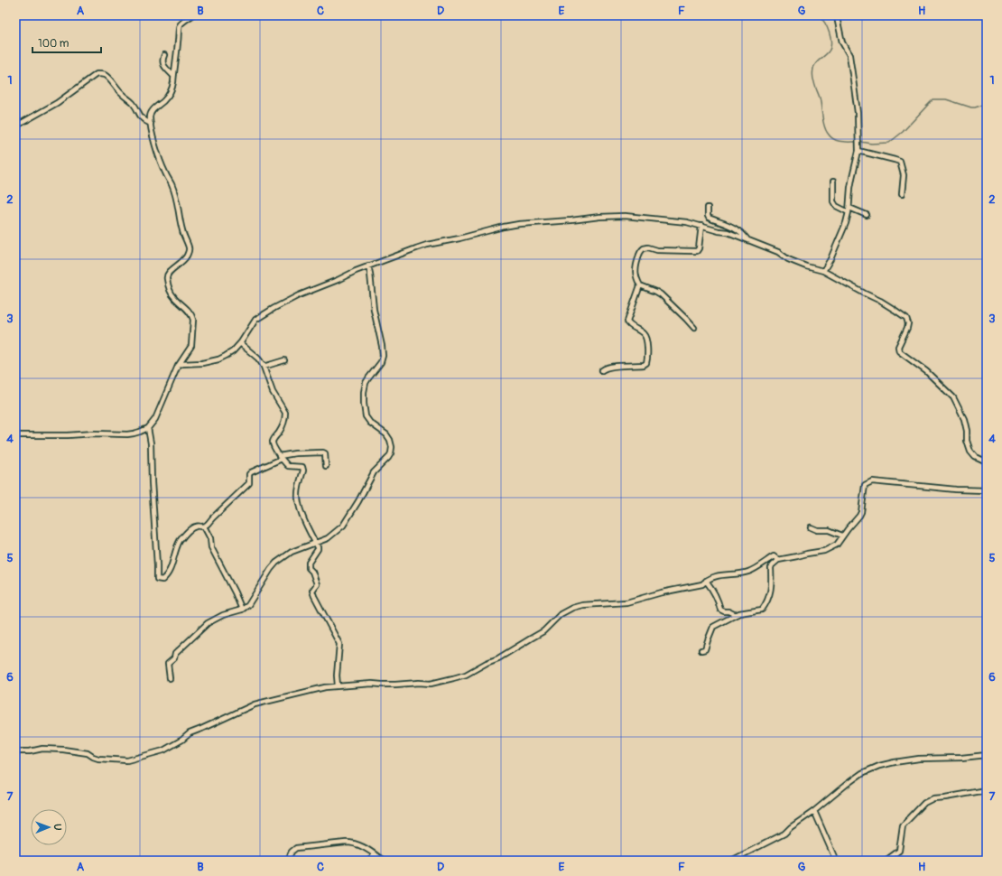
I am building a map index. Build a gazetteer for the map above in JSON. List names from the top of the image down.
{
  "scale_bar": "100 m",
  "north": "right",
  "grid": {
    "columns": [
      "A",
      "B",
      "C",
      "D",
      "E",
      "F",
      "G",
      "H"
    ],
    "rows": [
      "1",
      "2",
      "3",
      "4",
      "5",
      "6",
      "7"
    ]
  }
}
